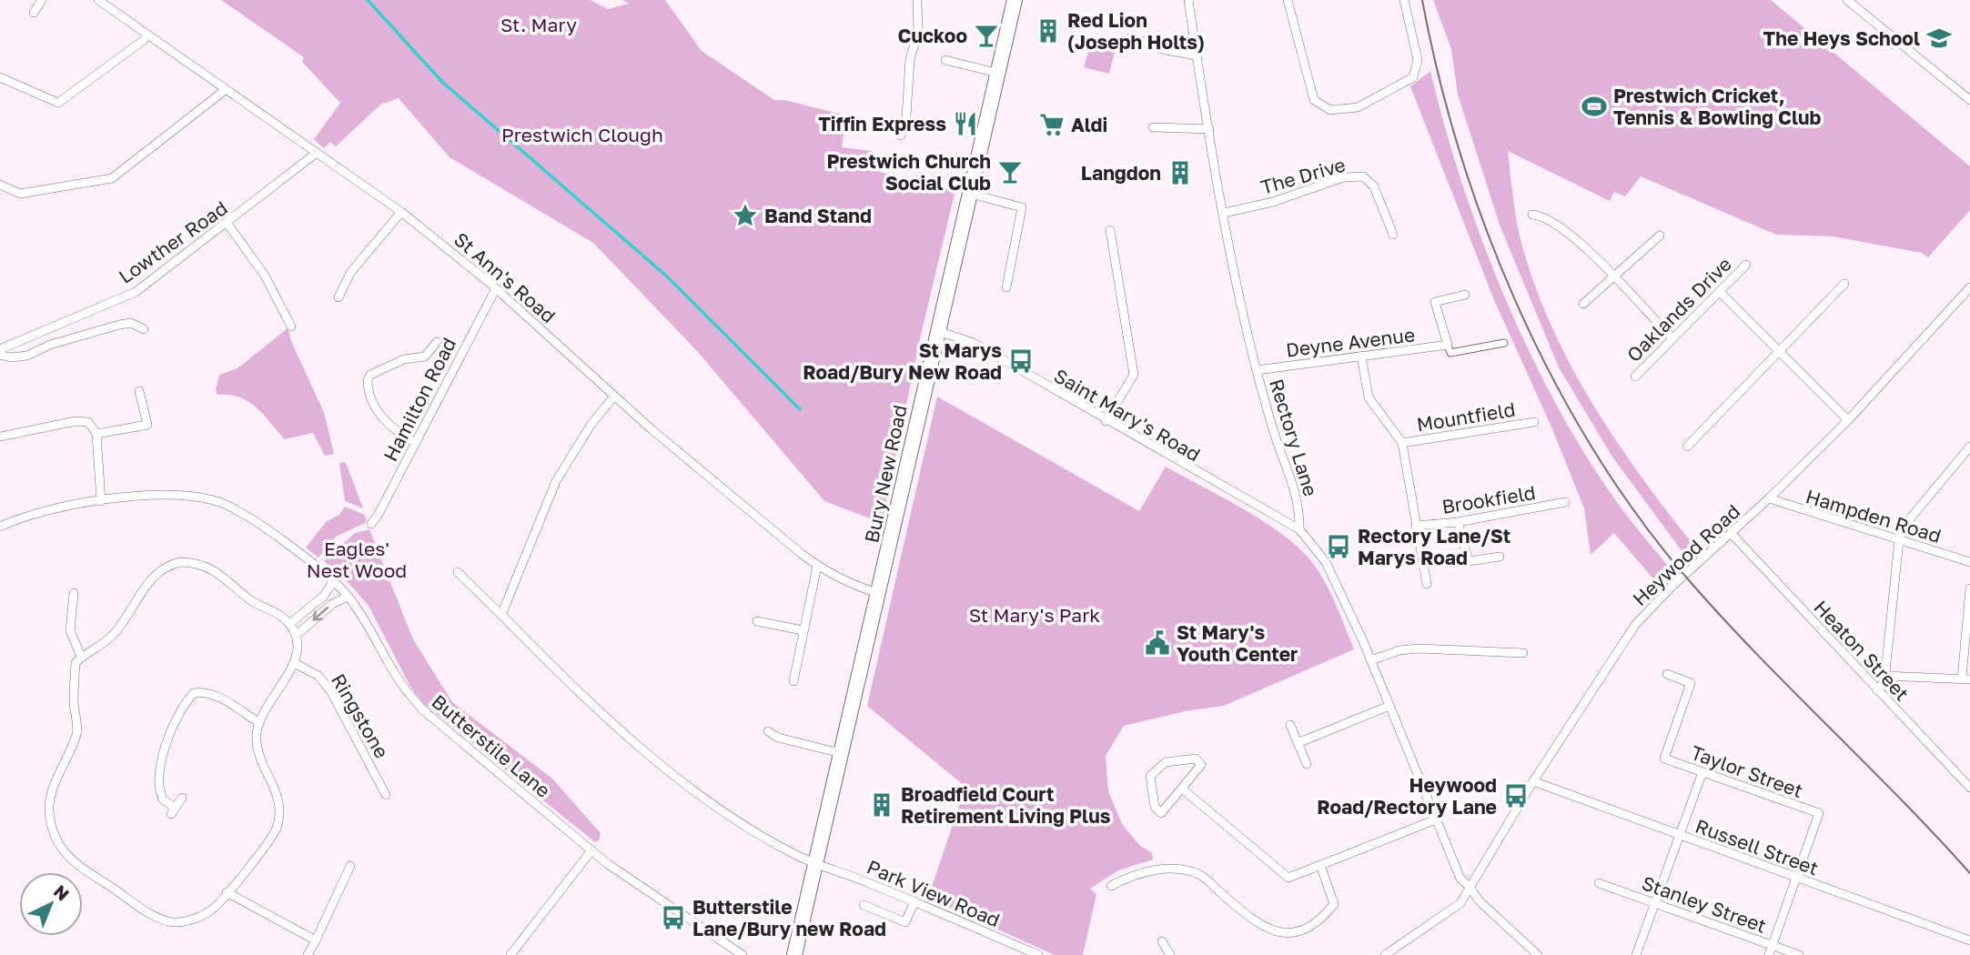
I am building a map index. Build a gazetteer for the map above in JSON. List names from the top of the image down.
{
  "streets": {
    "highway": ["Bury New Road"],
    "street": [
      "The Drive",
      "Lowther Road",
      "St Ann's Road",
      "Oaklands Drive",
      "Deyne Avenue",
      "Hamilton Road",
      "Saint Mary's Road",
      "Mountfield",
      "Rectory Lane",
      "Brookfield",
      "Hampden Road",
      "Heywood Road",
      "Heaton Street",
      "Ringstone",
      "Butterstile Lane",
      "Taylor Street",
      "Russell Street",
      "Park View Road",
      "Stanley Street"
    ]
  },
  "crossings": [
    ["The Drive", "Rectory Lane"],
    ["Lowther Road", "St Ann's Road"],
    ["St Ann's Road", "Hamilton Road"],
    ["St Ann's Road", "Bury New Road"],
    ["Deyne Avenue", "Rectory Lane"],
    ["Saint Mary's Road", "Rectory Lane"],
    ["Saint Mary's Road", "Bury New Road"],
    ["Bury New Road", "Park View Road"],
    ["Hampden Road", "Heywood Road"],
    ["Heywood Road", "Heaton Street"],
    ["Heywood Road", "Russell Street"],
    ["Taylor Street", "Russell Street"]
  ],
  "parks": [
    "St. Mary",
    "Prestwich Clough",
    "Eagles' Nest Wood",
    "St Mary's Park"
  ],
  "places": {
    "building": ["Red Lion (Joseph Holts)", "Langdon", "Broadfield Court Retirement Living Plus"],
    "bar": ["Cuckoo", "Prestwich Church Social Club"],
    "school or university": ["The Heys School"],
    "sports": ["Prestwich Cricket, Tennis & Bowling Club"],
    "restaurant": ["Tiffin Express"],
    "supermarket": ["Aldi"],
    "place": ["Band Stand"],
    "bus stop": [
      "St Marys Road/Bury New Road",
      "Rectory Lane/St Marys Road",
      "Heywood Road/Rectory Lane",
      "Butterstile Lane/Bury new Road"
    ],
    "public building": ["St Mary's Youth Center"]
  },
  "north": "top right"
}
